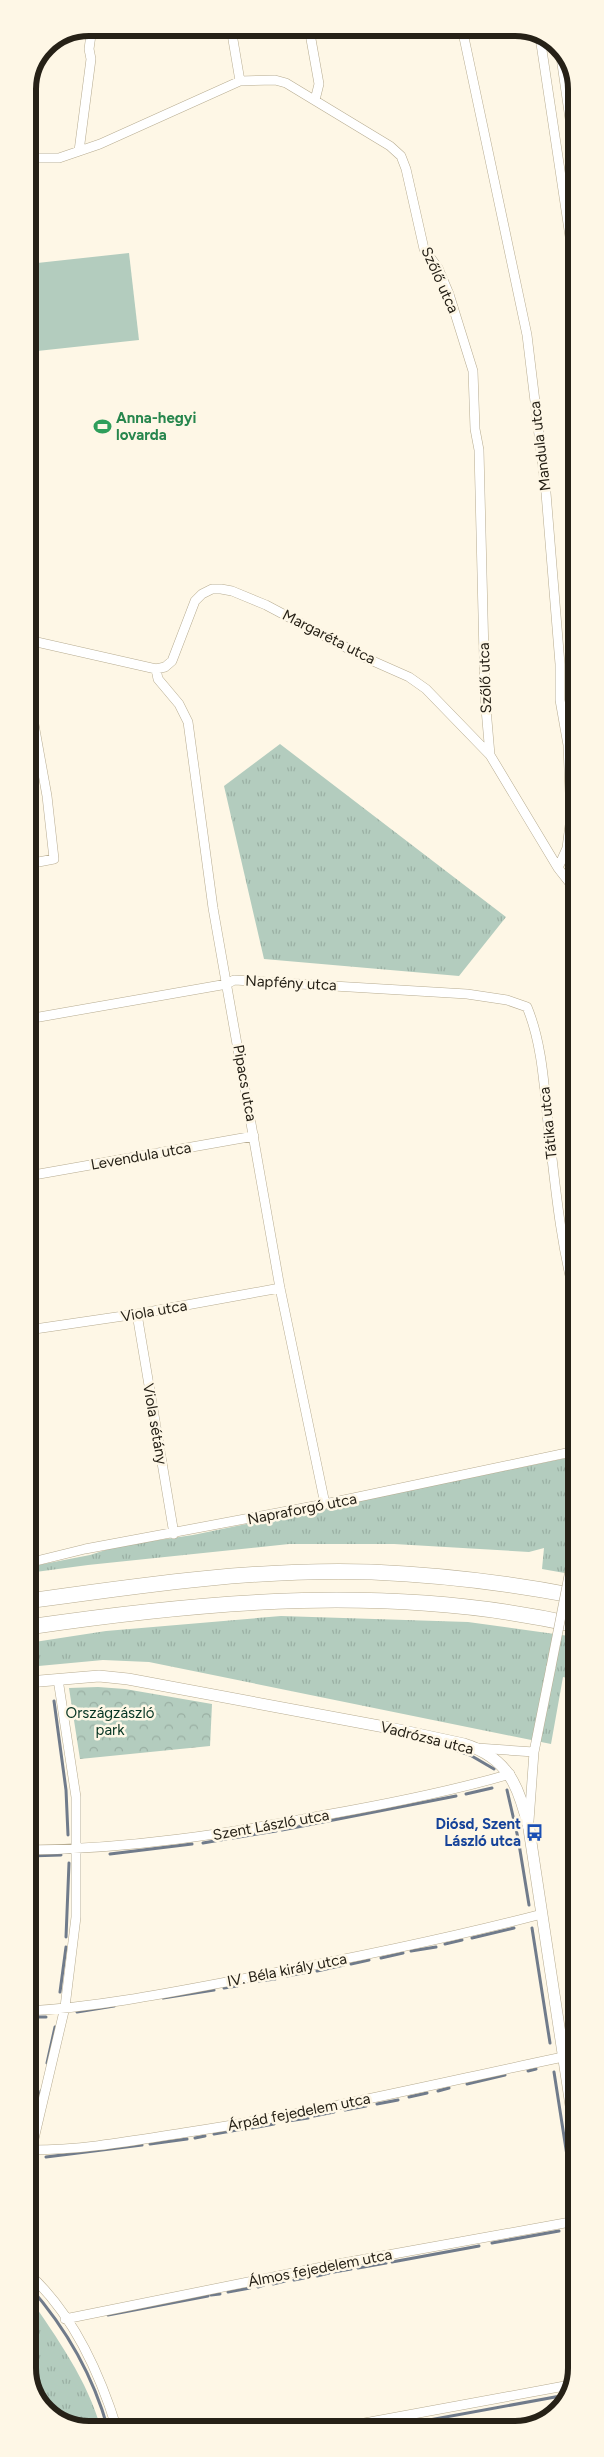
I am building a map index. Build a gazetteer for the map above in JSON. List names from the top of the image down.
{
  "streets": {
    "street": [
      "Szőlő utca",
      "Mandula utca",
      "Margaréta utca",
      "Napfény utca",
      "Pipacs utca",
      "Tátika utca",
      "Levendula utca",
      "Viola utca",
      "Viola sétány",
      "Napraforgó utca",
      "Vadrózsa utca",
      "Szent László utca",
      "IV. Béla király utca",
      "Árpád fejedelem utca",
      "Álmos fejedelem utca"
    ]
  },
  "crossings": [
    ["Szőlő utca", "Margaréta utca"],
    ["Mandula utca", "Margaréta utca"],
    ["Margaréta utca", "Pipacs utca"],
    ["Napfény utca", "Pipacs utca"],
    ["Napfény utca", "Tátika utca"],
    ["Pipacs utca", "Levendula utca"],
    ["Pipacs utca", "Viola utca"],
    ["Pipacs utca", "Napraforgó utca"],
    ["Viola utca", "Viola sétány"],
    ["Viola sétány", "Napraforgó utca"],
    ["Vadrózsa utca", "Szent László utca"],
    ["Vadrózsa utca", "IV. Béla király utca"],
    ["Vadrózsa utca", "Árpád fejedelem utca"]
  ],
  "parks": ["Országzászló park"],
  "places": {
    "sports": ["Anna-hegyi lovarda"],
    "bus stop": ["Diósd, Szent László utca"]
  }
}
